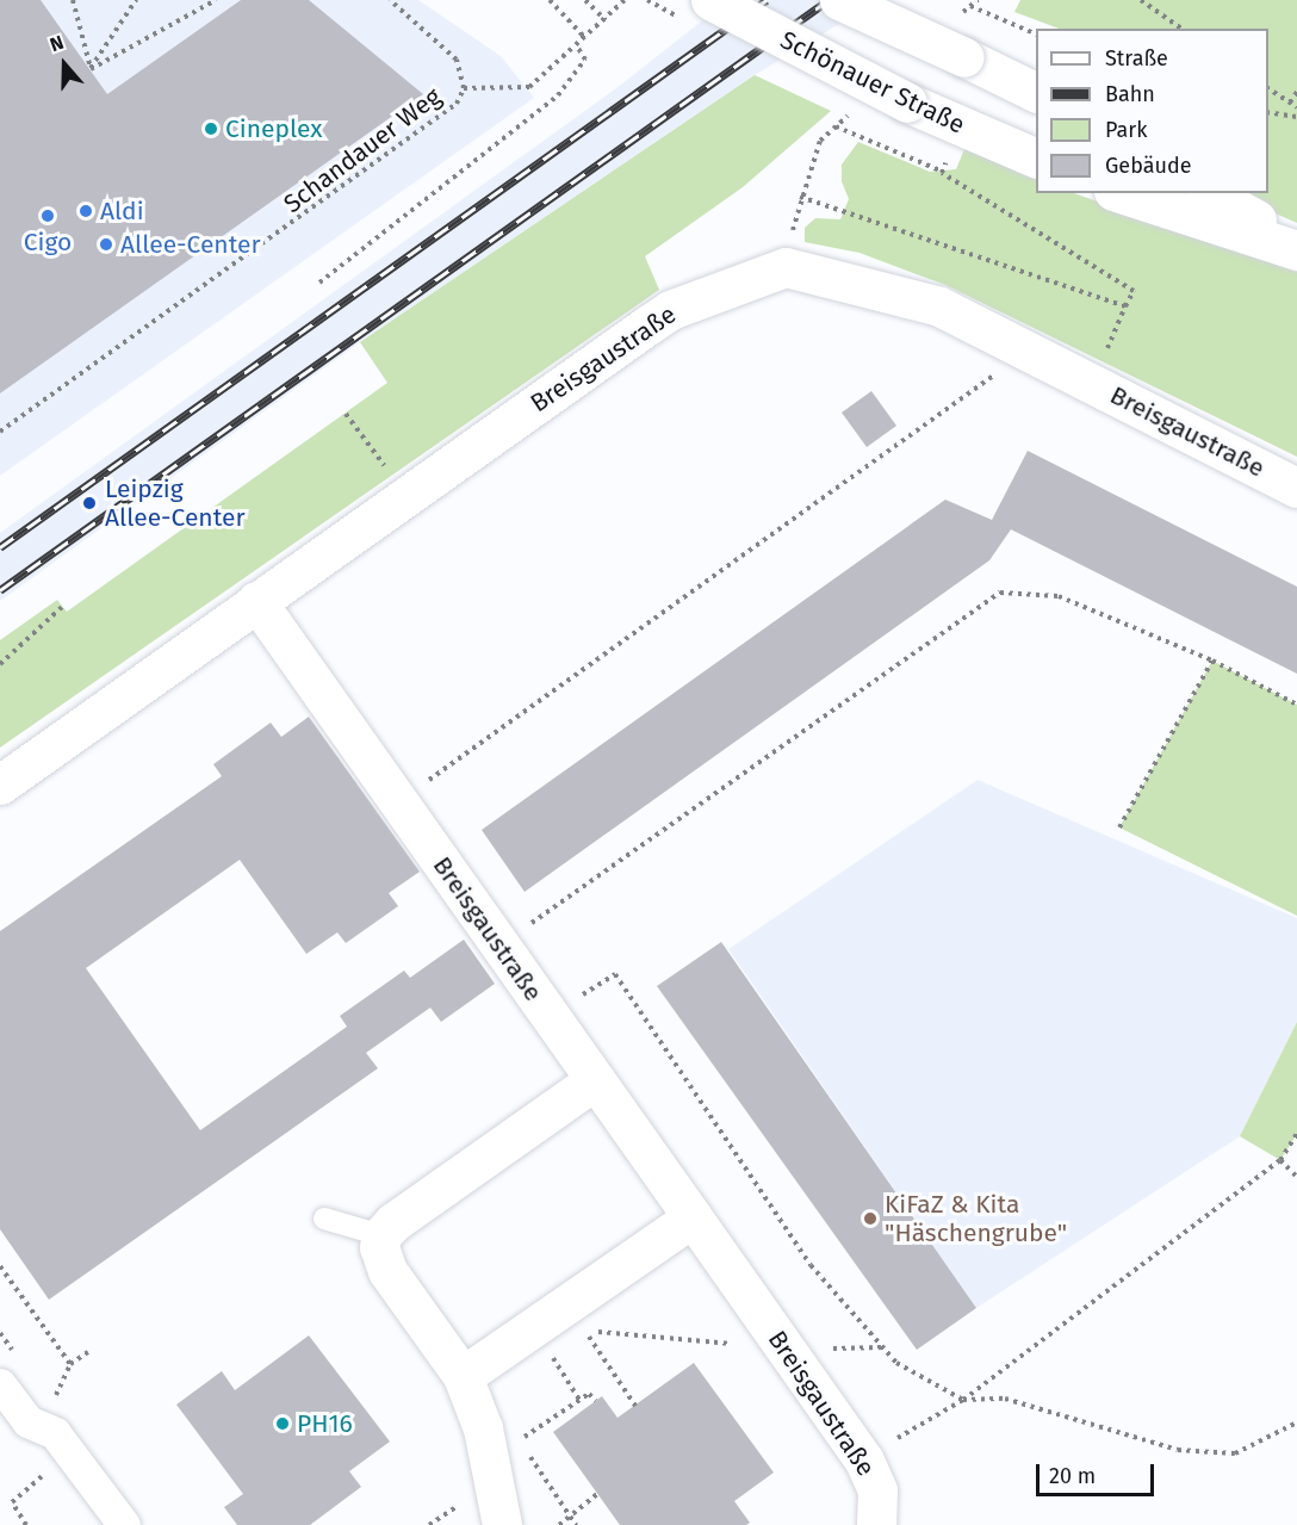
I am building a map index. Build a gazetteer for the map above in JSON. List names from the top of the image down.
{
  "streets": {
    "street": ["Schönauer Straße", "Breisgaustraße"],
    "path": ["Schandauer Weg"]
  },
  "places": [
    "Cineplex",
    "Aldi",
    "Cigo",
    "Allee-Center",
    "Leipzig Allee-Center",
    "KiFaZ & Kita \"Häschengrube\"",
    "PH16"
  ],
  "legend": [
    "Straße",
    "Bahn",
    "Park",
    "Gebäude"
  ],
  "scale_bar": "20 m",
  "north": "top"
}
